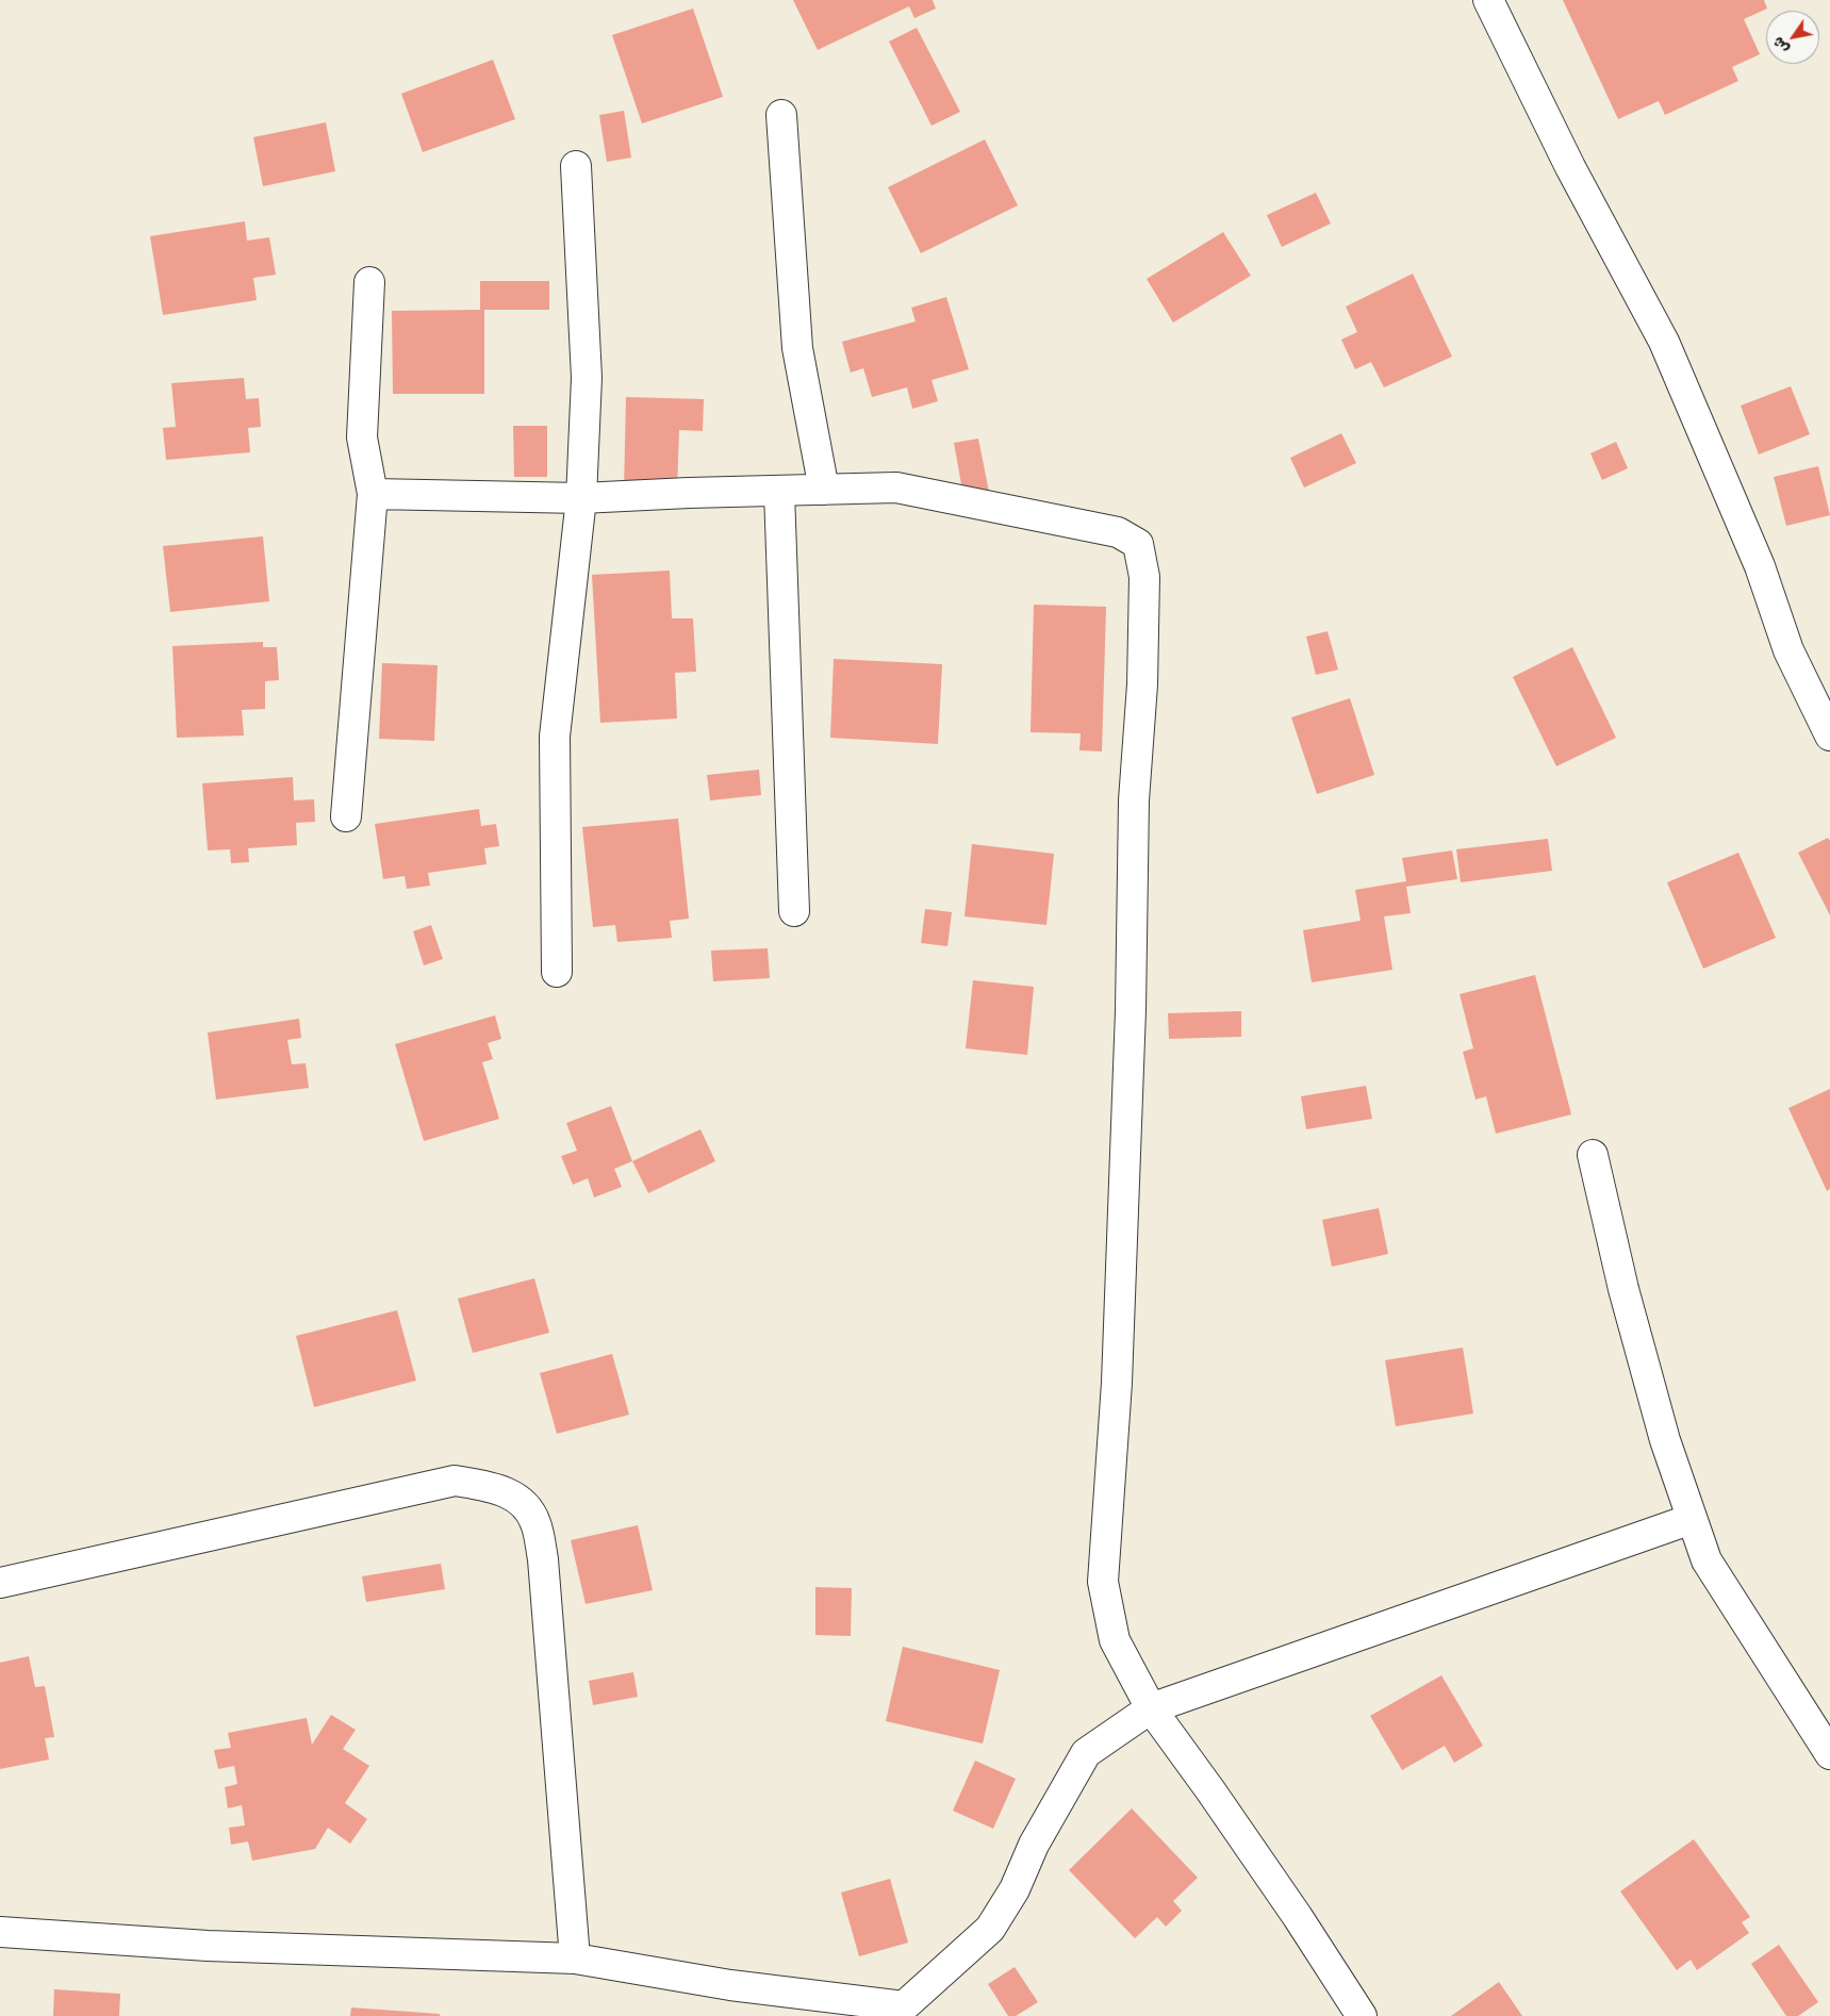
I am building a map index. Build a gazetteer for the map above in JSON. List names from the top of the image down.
{
  "north": "bottom left"
}
